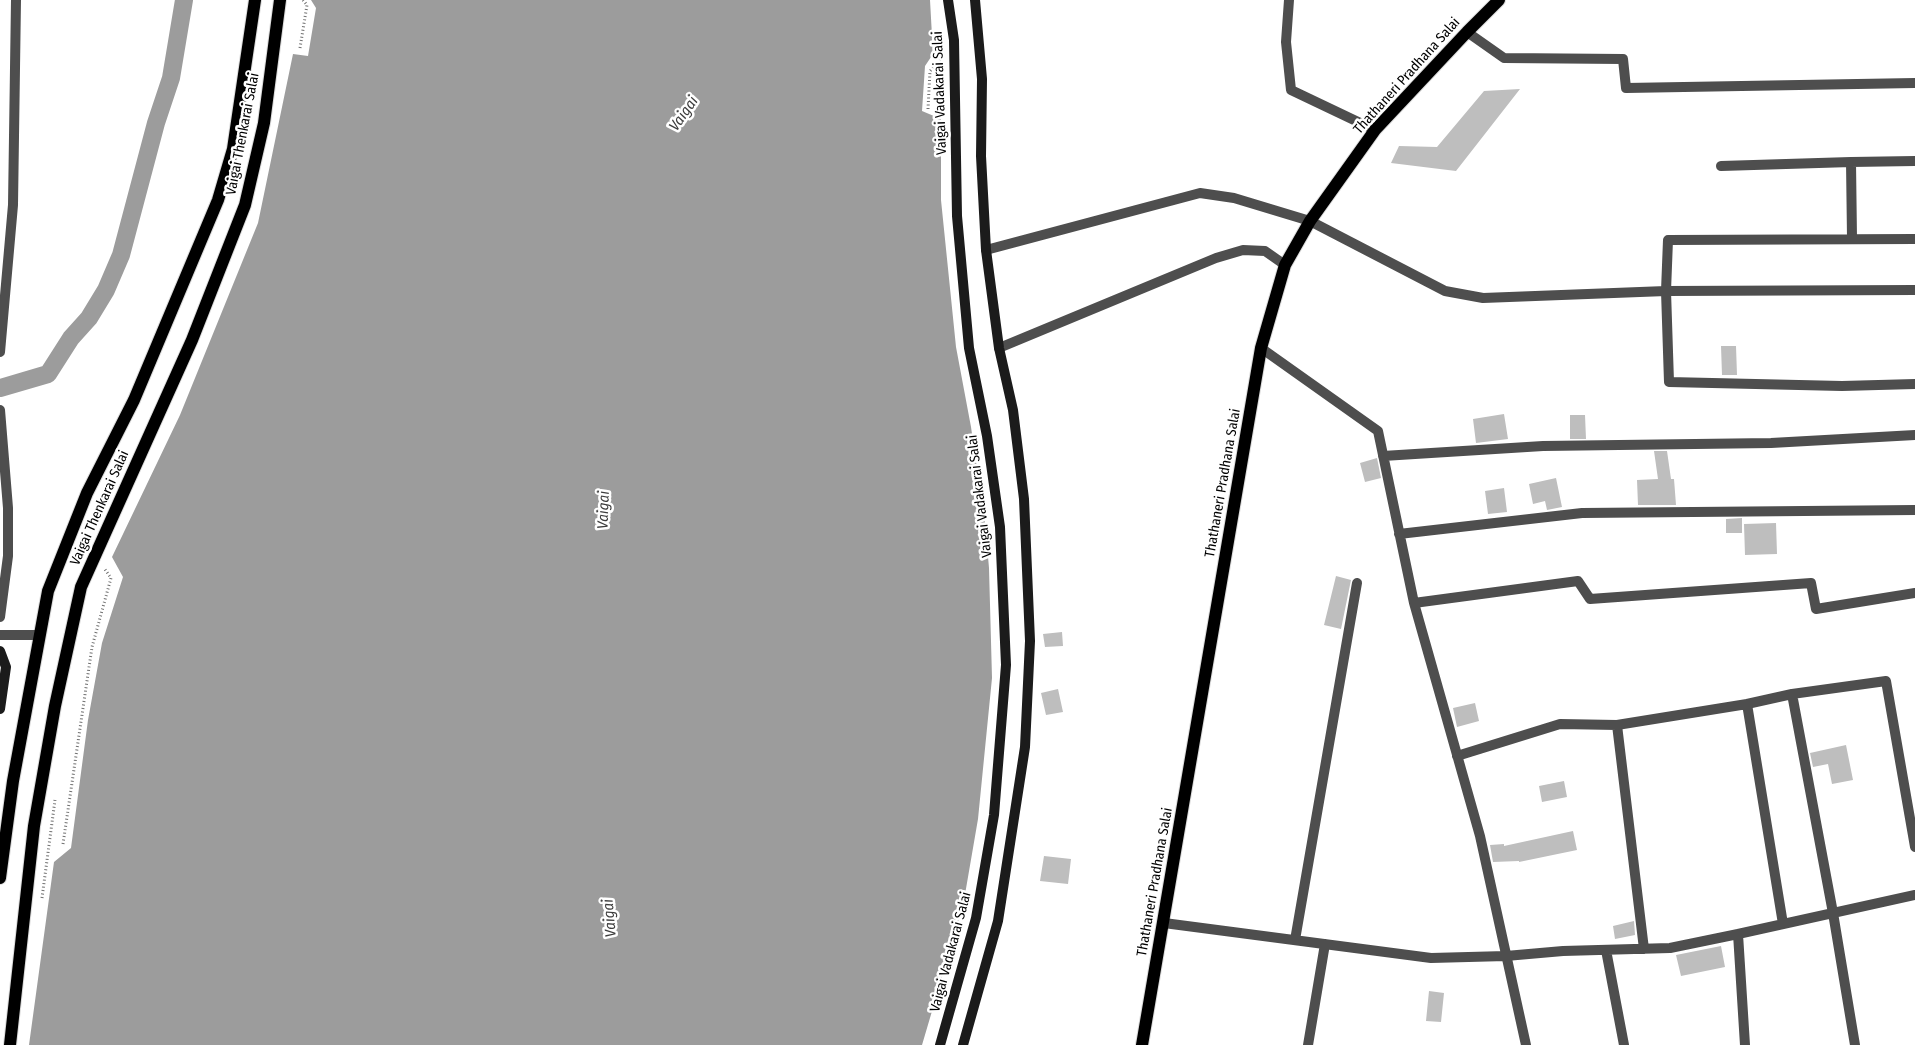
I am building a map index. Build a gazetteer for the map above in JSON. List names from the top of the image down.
{
  "streets": {
    "main road": ["Thathaneri Pradhana Salai", "Vaigai Vadakarai Salai", "Vaigai Thenkarai Salai"]
  },
  "water": ["Vaigai"]
}
